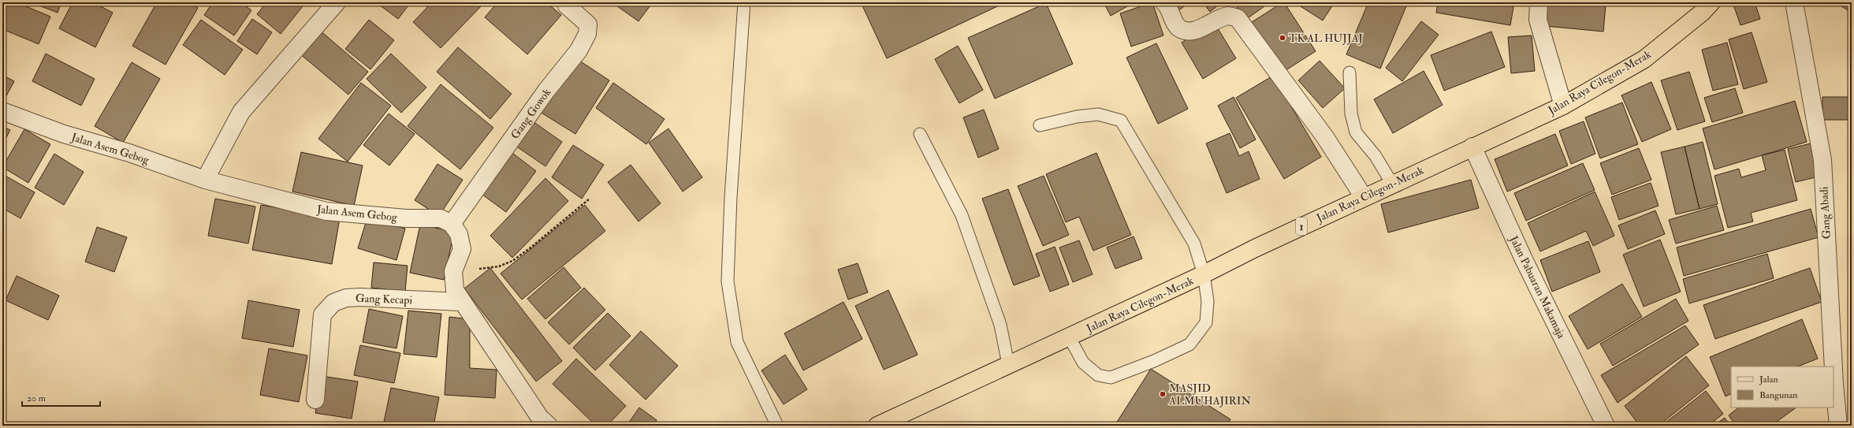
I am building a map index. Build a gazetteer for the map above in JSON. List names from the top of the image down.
{
  "streets": {
    "highway": ["Jalan Raya Cilegon-Merak", "1"],
    "street": [
      "Gang Gowok",
      "Jalan Asem Gebog",
      "Gang Abadi",
      "Jalan Pabuaran Makamaja",
      "Gang Kecapi"
    ]
  },
  "crossings": [
    ["Jalan Raya Cilegon-Merak", "Jalan Pabuaran Makamaja"],
    ["Gang Gowok", "Jalan Asem Gebog"]
  ],
  "places": ["TK AL HUJJAJ", "MASJID ALMUHAJIRIN"],
  "legend": ["Jalan", "Bangunan"],
  "scale_bar": "20 m"
}
